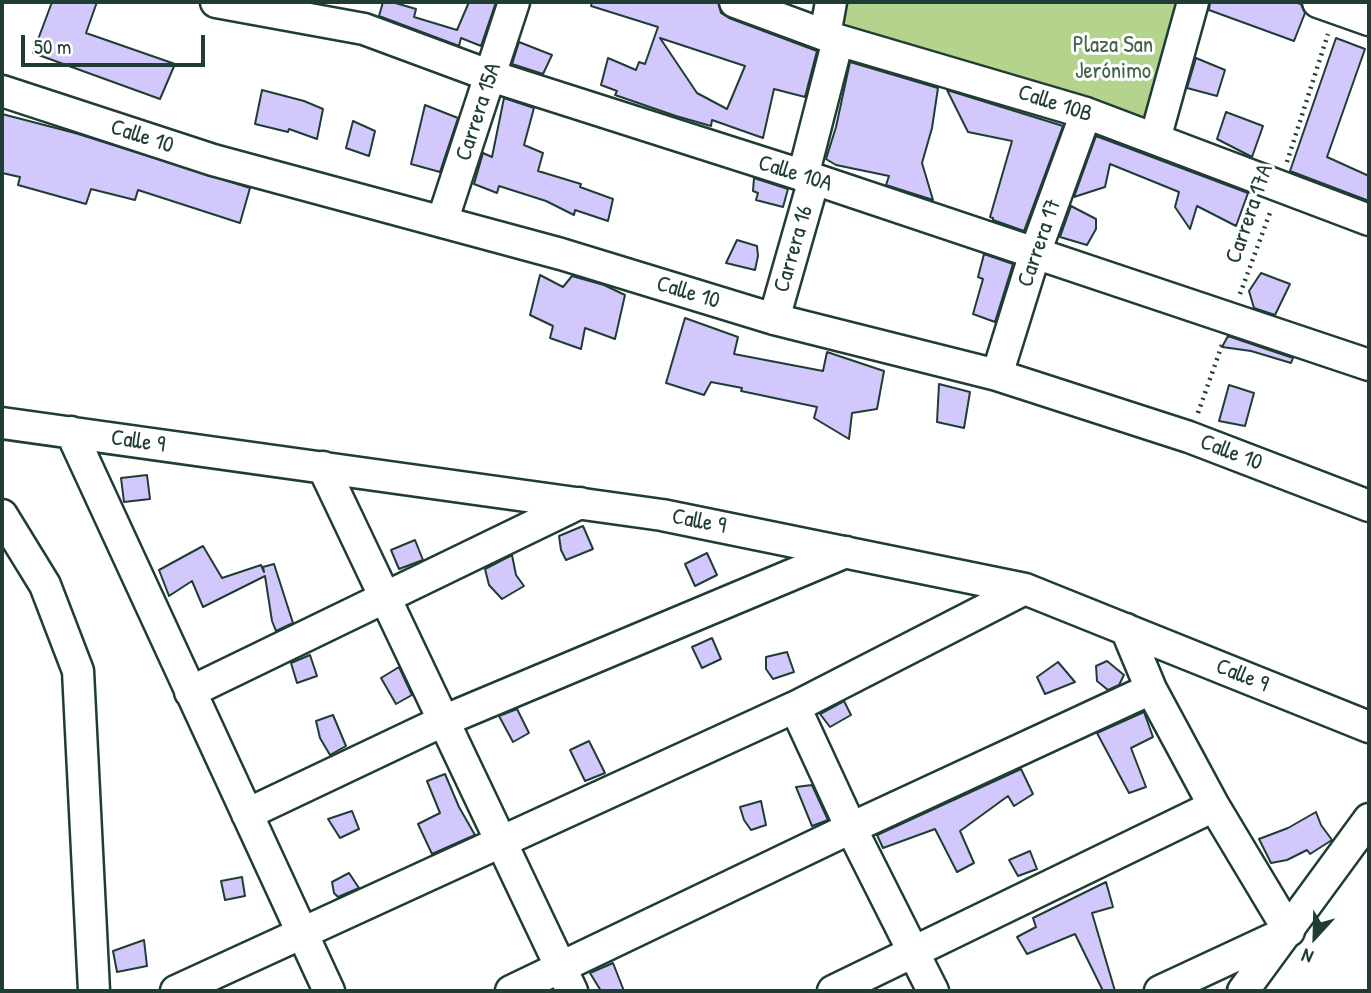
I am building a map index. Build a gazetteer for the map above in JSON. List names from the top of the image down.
{
  "streets": {
    "street": [
      "Calle 10B",
      "Carrera 15A",
      "Calle 10",
      "Calle 10A",
      "Carrera 17",
      "Carrera 16",
      "Calle 9"
    ],
    "path": ["Carrera 17A"]
  },
  "crossings": [
    ["Calle 10B", "Carrera 17A"],
    ["Calle 10B", "Carrera 17"],
    ["Calle 10B", "Carrera 16"],
    ["Carrera 15A", "Calle 10"],
    ["Carrera 15A", "Calle 10A"],
    ["Calle 10", "Carrera 17A"],
    ["Calle 10", "Carrera 17"],
    ["Calle 10", "Carrera 16"],
    ["Calle 10A", "Carrera 17A"],
    ["Calle 10A", "Carrera 17"],
    ["Calle 10A", "Carrera 16"]
  ],
  "parks": ["Plaza San Jerónimo"],
  "scale_bar": "50 m",
  "north": "bottom"
}
